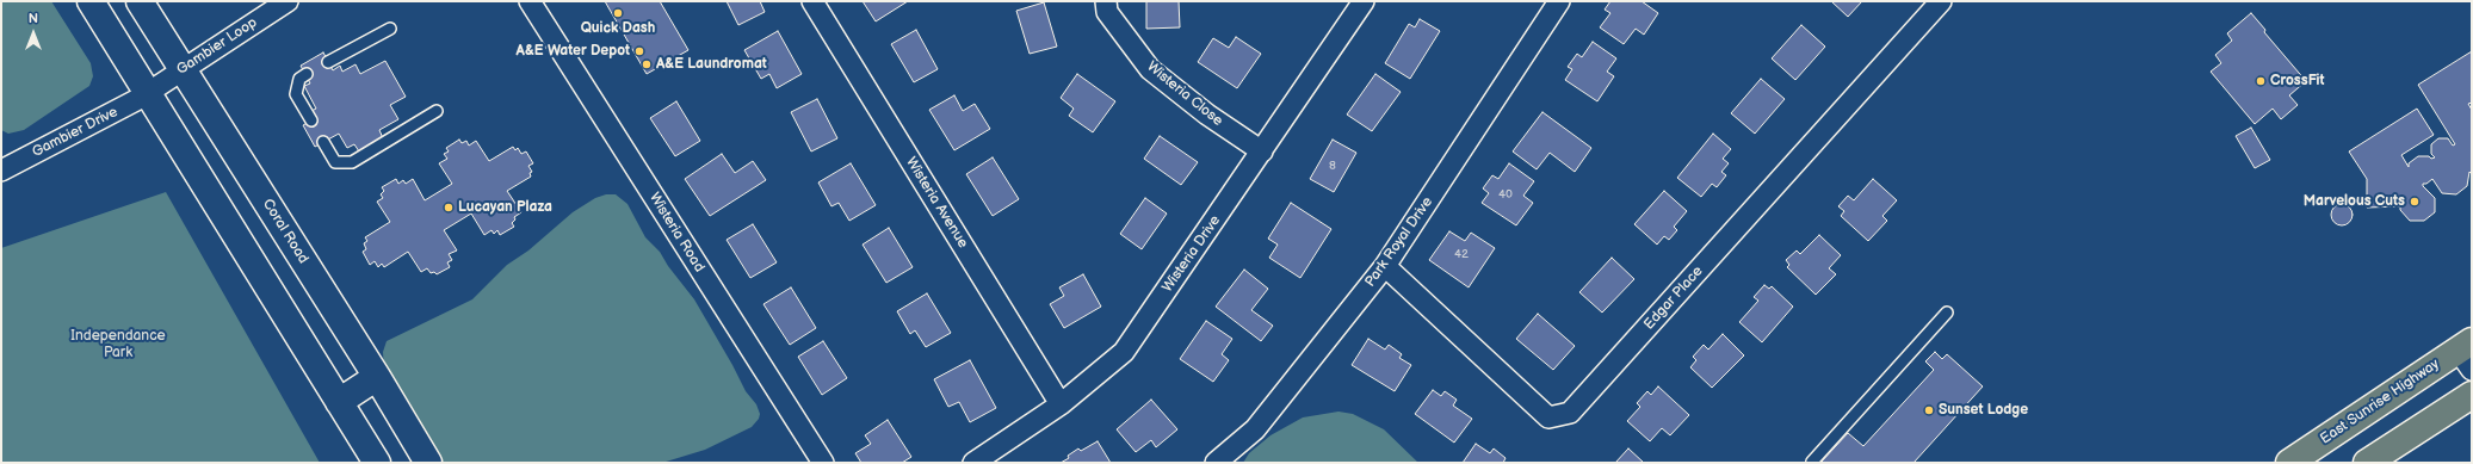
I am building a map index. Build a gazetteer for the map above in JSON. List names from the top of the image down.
{
  "streets": {
    "main road": ["Coral Road", "East Sunrise Highway"],
    "street": [
      "Gambier Loop",
      "Wisteria Close",
      "Gambier Drive",
      "Wisteria Avenue",
      "Wisteria Road",
      "Park Royal Drive",
      "Wisteria Drive",
      "Edgar Place"
    ]
  },
  "crossings": [
    ["Gambier Loop", "Gambier Drive"],
    ["Gambier Loop", "Coral Road"],
    ["Wisteria Close", "Wisteria Drive"],
    ["Wisteria Avenue", "Wisteria Drive"],
    ["Park Royal Drive", "Edgar Place"]
  ],
  "parks": ["Independance Park"],
  "places": [
    "Quick Dash",
    "A&E Water Depot",
    "A&E Laundromat",
    "CrossFit",
    "Marvelous Cuts",
    "Lucayan Plaza",
    "Sunset Lodge"
  ],
  "house_numbers": ["8", "40", "42"],
  "north": "top"
}
